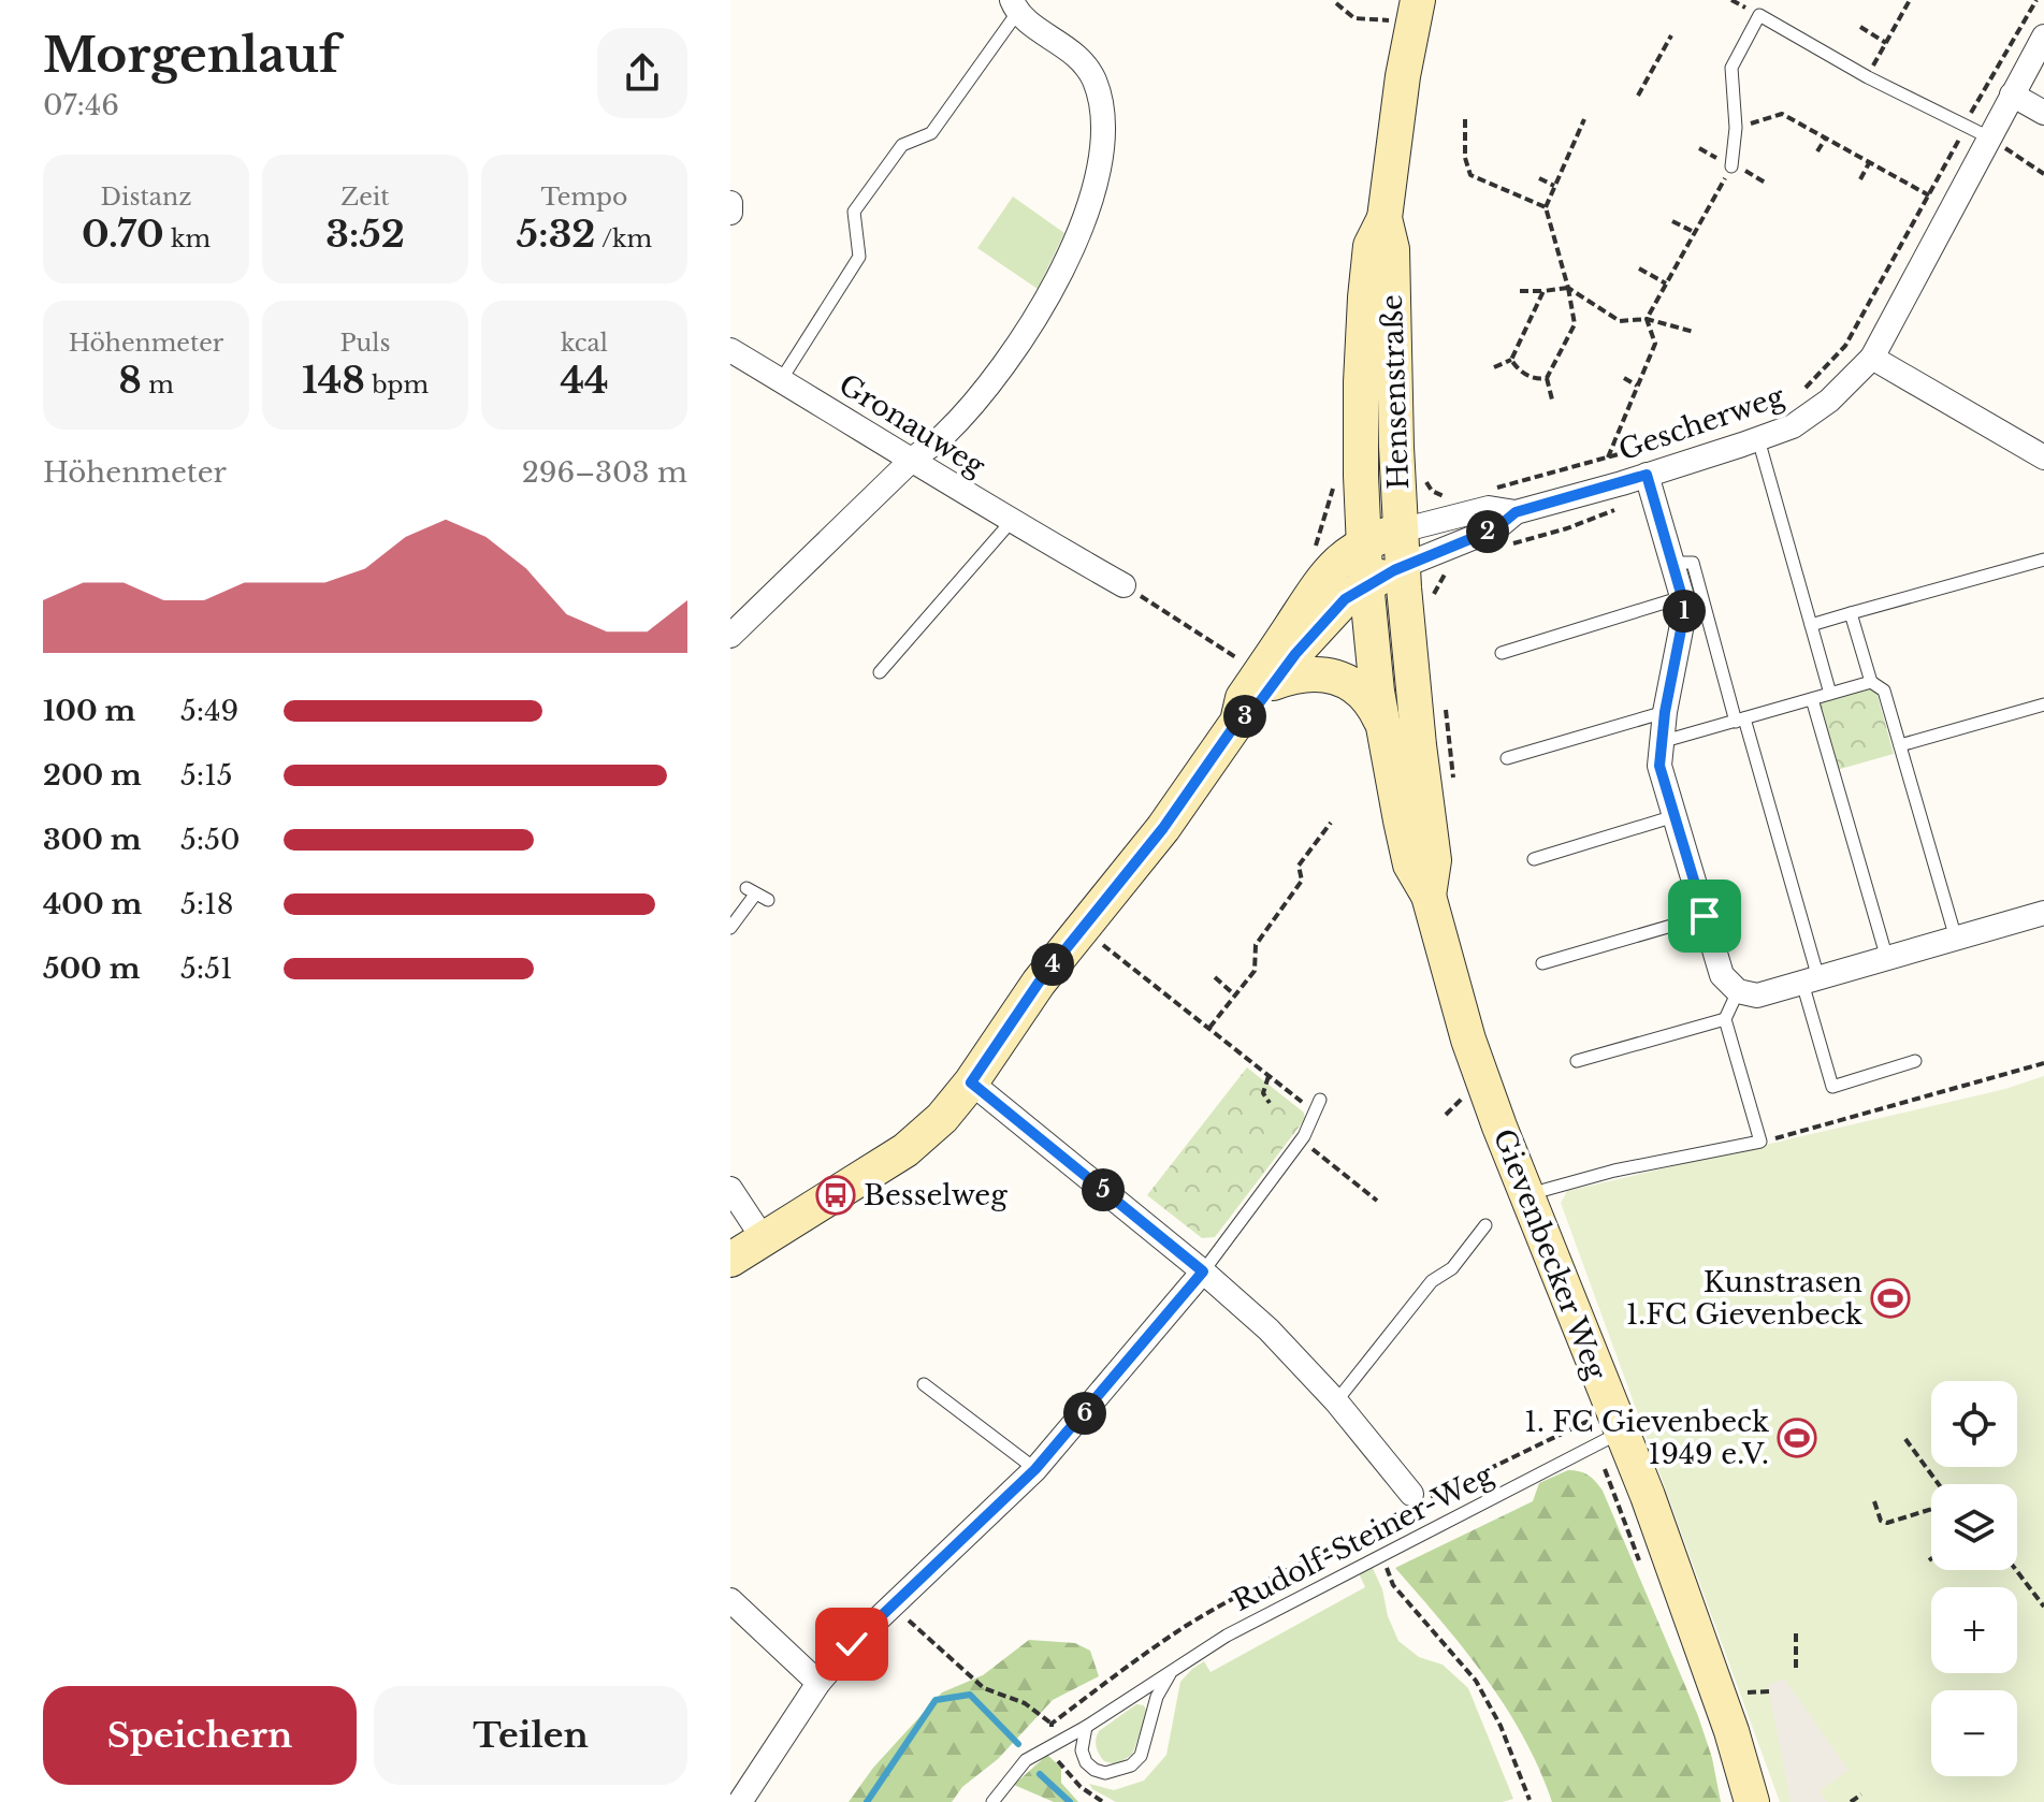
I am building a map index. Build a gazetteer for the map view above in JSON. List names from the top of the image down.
{
  "streets": {
    "main road": ["Hensenstraße", "Gievenbecker Weg"],
    "street": ["Gescherweg", "Gronauweg"],
    "lane": ["Rudolf-Steiner-Weg"]
  },
  "crossings": [
    ["Hensenstraße", "Gescherweg"],
    ["Hensenstraße", "Gievenbecker Weg"],
    ["Gescherweg", "Gievenbecker Weg"],
    ["Gievenbecker Weg", "Rudolf-Steiner-Weg"]
  ],
  "places": {
    "bus stop": ["Besselweg"],
    "sports": ["Kunstrasen 1.FC Gievenbeck", "1. FC Gievenbeck 1949 e.V."]
  },
  "page": {
    "heading": ["Morgenlauf", "07:46"],
    "stats": [
      ["Distanz", "0.70 km"],
      ["Zeit", "3:52"],
      ["Tempo", "5:32 /km"],
      ["Höhenmeter", "8 m"],
      ["Puls", "148 bpm"],
      ["kcal", "44"]
    ],
    "chart": ["Höhenmeter", "296–303 m"],
    "pins": [
      "2",
      "1",
      "3",
      "4",
      "5",
      "6"
    ],
    "list": [
      {
        "name": "100 m",
        "note": "5:49"
      },
      {
        "name": "200 m",
        "note": "5:15"
      },
      {
        "name": "300 m",
        "note": "5:50"
      },
      {
        "name": "400 m",
        "note": "5:18"
      },
      {
        "name": "500 m",
        "note": "5:51"
      }
    ],
    "map_buttons": ["+", "−"],
    "buttons": ["Speichern", "Teilen"]
  }
}
